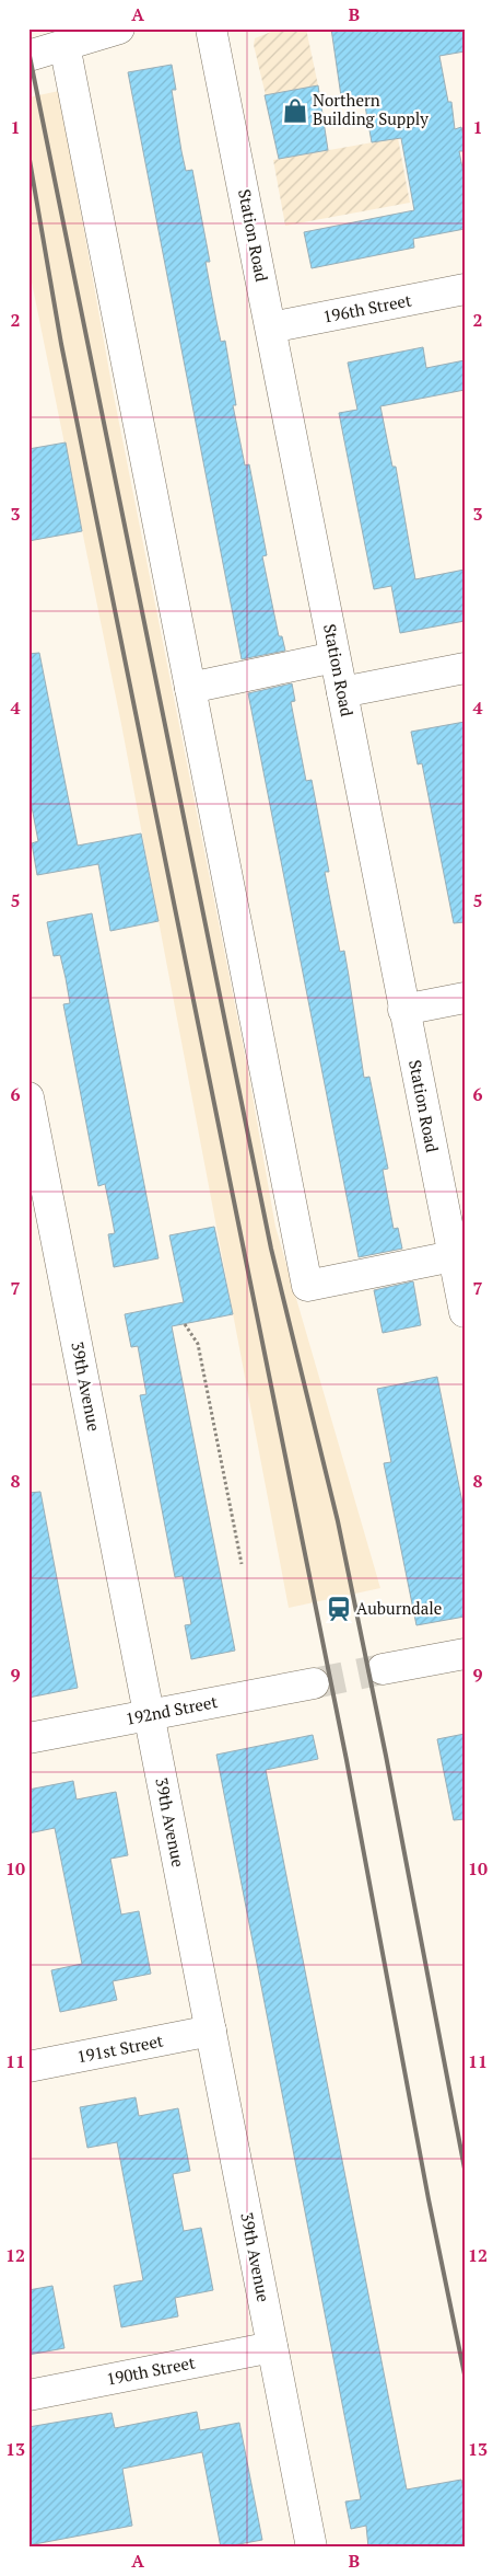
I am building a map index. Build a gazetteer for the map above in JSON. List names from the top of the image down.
{
  "streets": {
    "street": [
      "Station Road",
      "196th Street",
      "39th Avenue",
      "192nd Street",
      "191st Street",
      "190th Street"
    ]
  },
  "crossings": [
    ["Station Road", "196th Street"],
    ["39th Avenue", "192nd Street"],
    ["39th Avenue", "191st Street"],
    ["39th Avenue", "190th Street"]
  ],
  "places": {
    "shop": ["Northern Building Supply"],
    "station": ["Auburndale"]
  },
  "grid": {
    "columns": ["A", "B"],
    "rows": [
      "1",
      "2",
      "3",
      "4",
      "5",
      "6",
      "7",
      "8",
      "9",
      "10",
      "11",
      "12",
      "13"
    ]
  }
}
